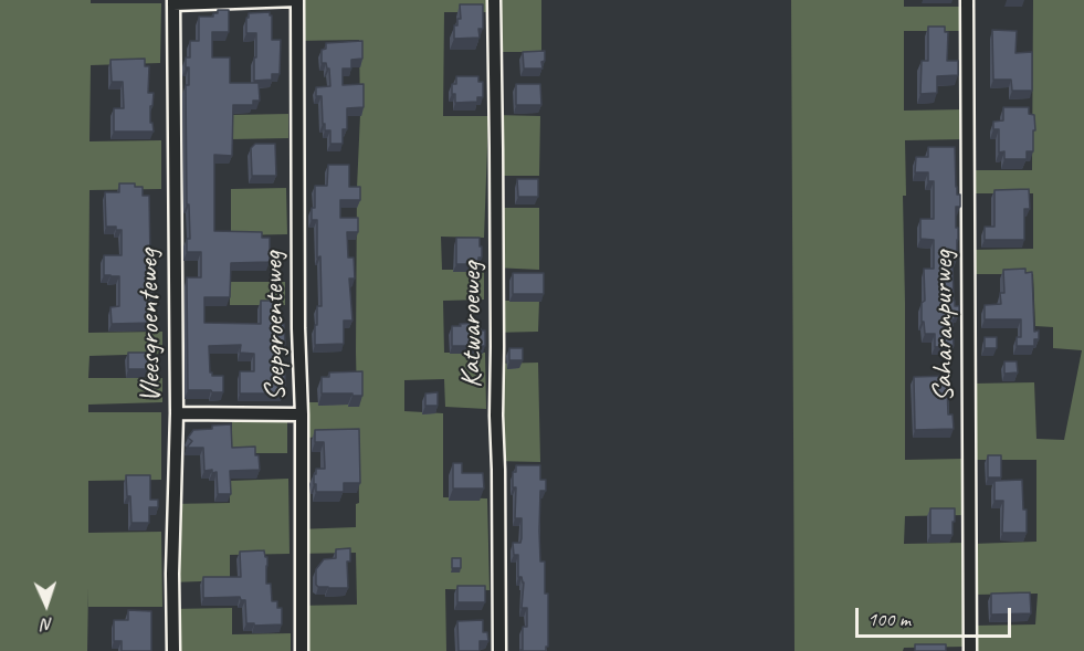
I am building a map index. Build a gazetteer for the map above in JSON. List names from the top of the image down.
{
  "streets": {
    "street": [
      "Katwaroeweg",
      "Vleesgroenteweg",
      "Soepgroenteweg",
      "Saharanpurweg"
    ]
  },
  "scale_bar": "100 m",
  "north": "bottom"
}
